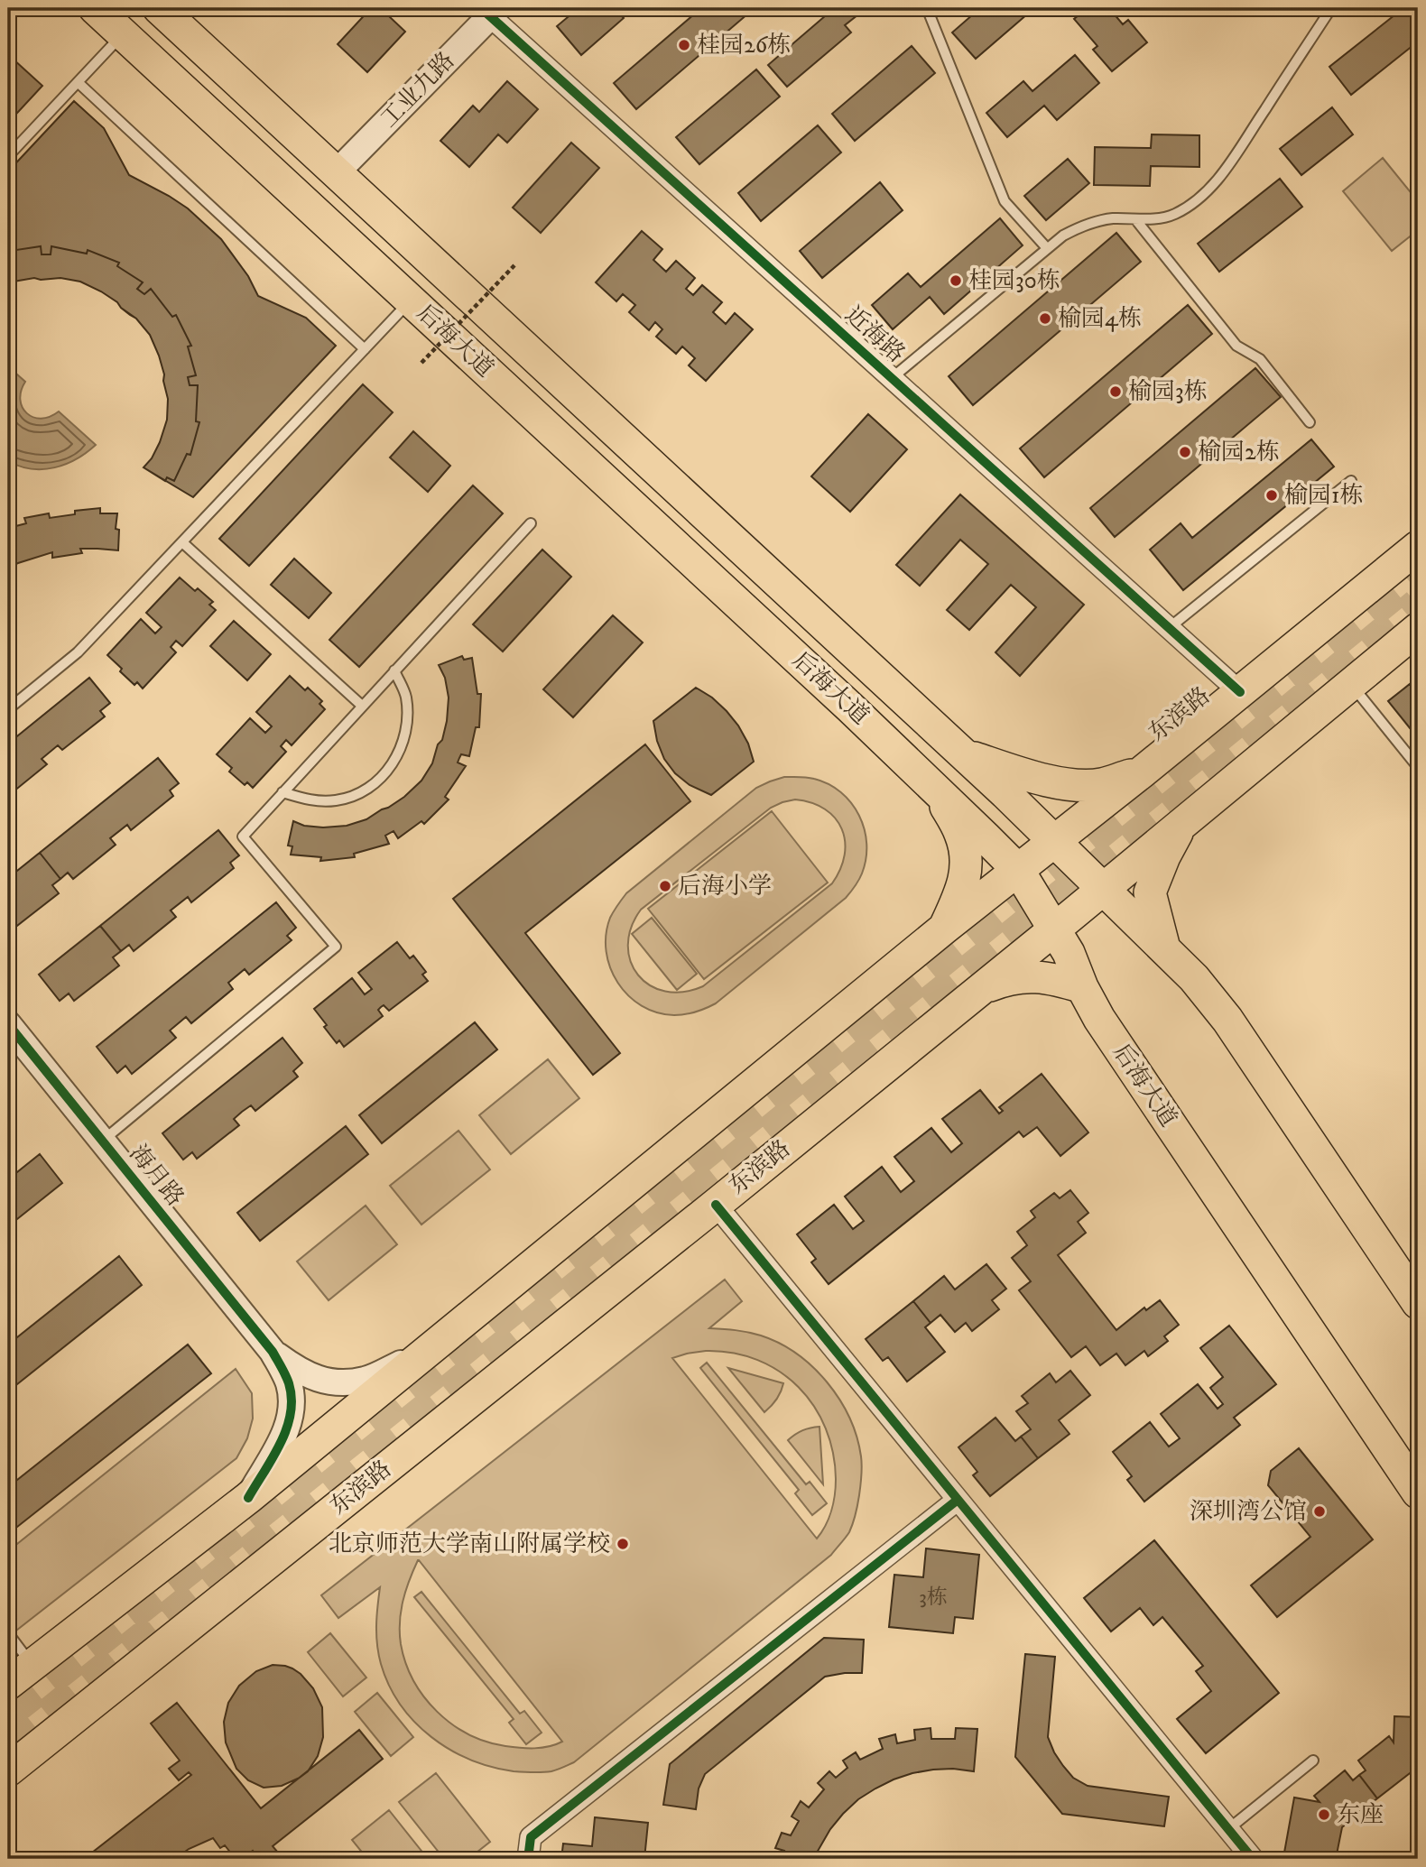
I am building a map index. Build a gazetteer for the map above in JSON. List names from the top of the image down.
{
  "streets": {
    "main road": ["后海大道", "东滨路"],
    "street": ["工业九路", "近海路", "海月路"]
  },
  "crossings": [
    ["工业九路", "近海路"],
    ["工业九路", "后海大道"],
    ["近海路", "东滨路"],
    ["后海大道", "东滨路"]
  ],
  "places": [
    "桂园26栋",
    "桂园30栋",
    "榆园4栋",
    "榆园3栋",
    "榆园2栋",
    "榆园1栋",
    "后海小学",
    "深圳湾公馆",
    "北京师范大学南山附属学校",
    "东座"
  ],
  "house_numbers": ["3栋"]
}
